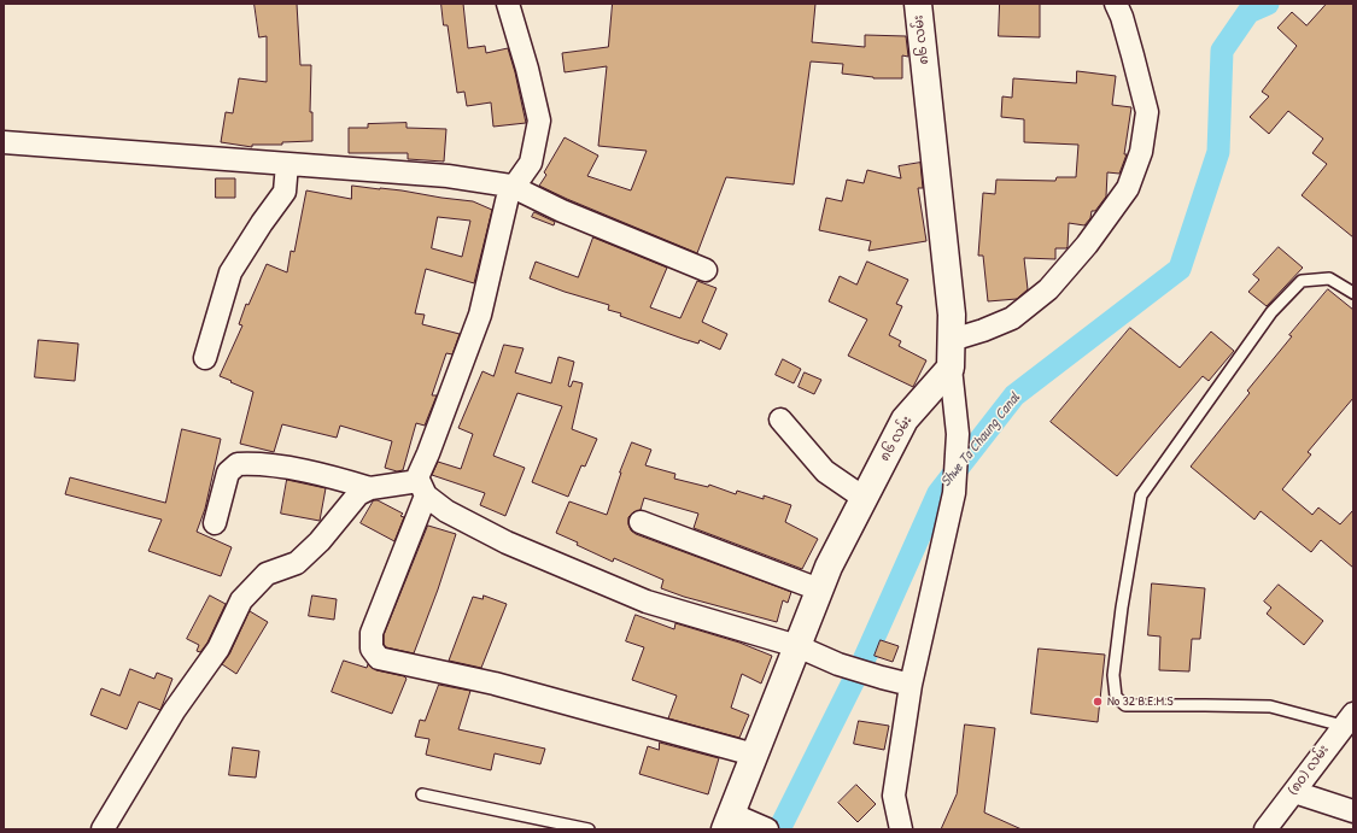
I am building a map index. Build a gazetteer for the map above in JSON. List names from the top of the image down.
{
  "streets": {
    "street": ["၈၆ လမ်း", "(၈၀) လမ်း"]
  },
  "water": ["Shwe Ta Chaung Canal"],
  "places": ["No 32 B.E.M.S"]
}
